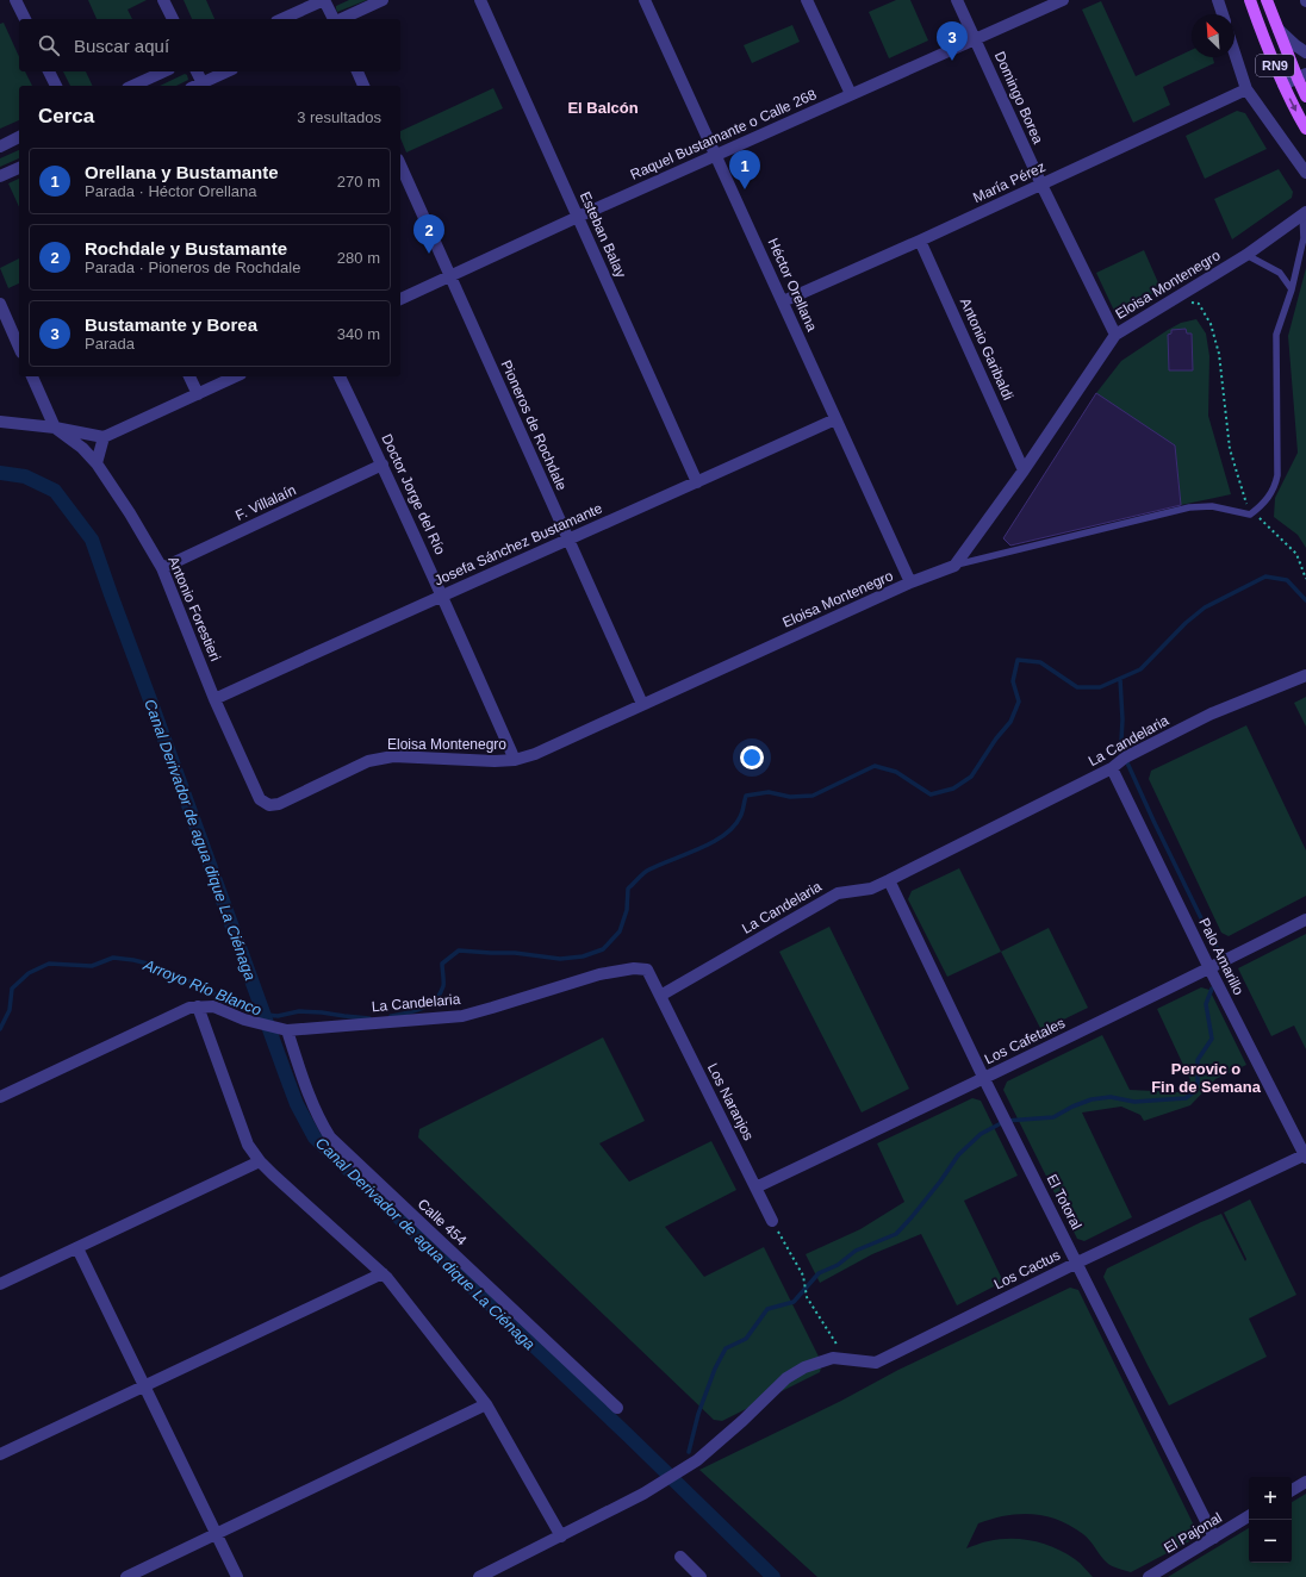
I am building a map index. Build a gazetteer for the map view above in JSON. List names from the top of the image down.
{
  "streets": {
    "main road": ["RN9"],
    "street": [
      "Domingo Borea",
      "Raquel Bustamante o Calle 268",
      "María Pérez",
      "Esteban Balay",
      "Héctor Orellana",
      "Eloisa Montenegro",
      "Antonio Garibaldi",
      "Pioneros de Rochdale",
      "Doctor Jorge del Río",
      "F. Villalaín",
      "Josefa Sánchez Bustamante",
      "Antonio Forestieri",
      "La Candelaria",
      "Palo Amarillo",
      "Los Cafetales",
      "Los Naranjos",
      "El Totoral",
      "Calle 454",
      "Los Cactus",
      "El Pajonal"
    ]
  },
  "crossings": [
    ["Domingo Borea", "Raquel Bustamante o Calle 268"],
    ["Domingo Borea", "María Pérez"],
    ["Domingo Borea", "Eloisa Montenegro"],
    ["Raquel Bustamante o Calle 268", "Esteban Balay"],
    ["Raquel Bustamante o Calle 268", "Héctor Orellana"],
    ["Raquel Bustamante o Calle 268", "Pioneros de Rochdale"],
    ["María Pérez", "Héctor Orellana"],
    ["María Pérez", "Antonio Garibaldi"],
    ["Esteban Balay", "Josefa Sánchez Bustamante"],
    ["Héctor Orellana", "Eloisa Montenegro"],
    ["Héctor Orellana", "Josefa Sánchez Bustamante"],
    ["Eloisa Montenegro", "Antonio Garibaldi"],
    ["Eloisa Montenegro", "Pioneros de Rochdale"],
    ["Eloisa Montenegro", "Doctor Jorge del Río"],
    ["Eloisa Montenegro", "Antonio Forestieri"],
    ["Pioneros de Rochdale", "Josefa Sánchez Bustamante"],
    ["Doctor Jorge del Río", "F. Villalaín"],
    ["Doctor Jorge del Río", "Josefa Sánchez Bustamante"],
    ["F. Villalaín", "Antonio Forestieri"],
    ["Josefa Sánchez Bustamante", "Antonio Forestieri"],
    ["La Candelaria", "Palo Amarillo"],
    ["La Candelaria", "Los Naranjos"],
    ["La Candelaria", "El Totoral"],
    ["La Candelaria", "Calle 454"],
    ["Palo Amarillo", "Los Cafetales"],
    ["Palo Amarillo", "Los Cactus"],
    ["Los Cafetales", "Los Naranjos"],
    ["Los Cafetales", "El Totoral"],
    ["El Totoral", "Los Cactus"],
    ["El Totoral", "El Pajonal"]
  ],
  "districts": ["El Balcón", "Perovic o Fin de Semana"],
  "water": ["Canal Derivador de agua dique La Ciénaga", "Arroyo Río Blanco"],
  "north": "top left",
  "page": {
    "search": "Buscar aquí",
    "pins": ["3", "1", "2"],
    "heading": ["Cerca", "3 resultados"],
    "list": [
      {
        "mark": "1",
        "name": "Orellana y Bustamante",
        "note": "Parada · Héctor Orellana",
        "value": "270 m"
      },
      {
        "mark": "2",
        "name": "Rochdale y Bustamante",
        "note": "Parada · Pioneros de Rochdale",
        "value": "280 m"
      },
      {
        "mark": "3",
        "name": "Bustamante y Borea",
        "note": "Parada",
        "value": "340 m"
      }
    ],
    "map_buttons": ["+", "−"]
  }
}
